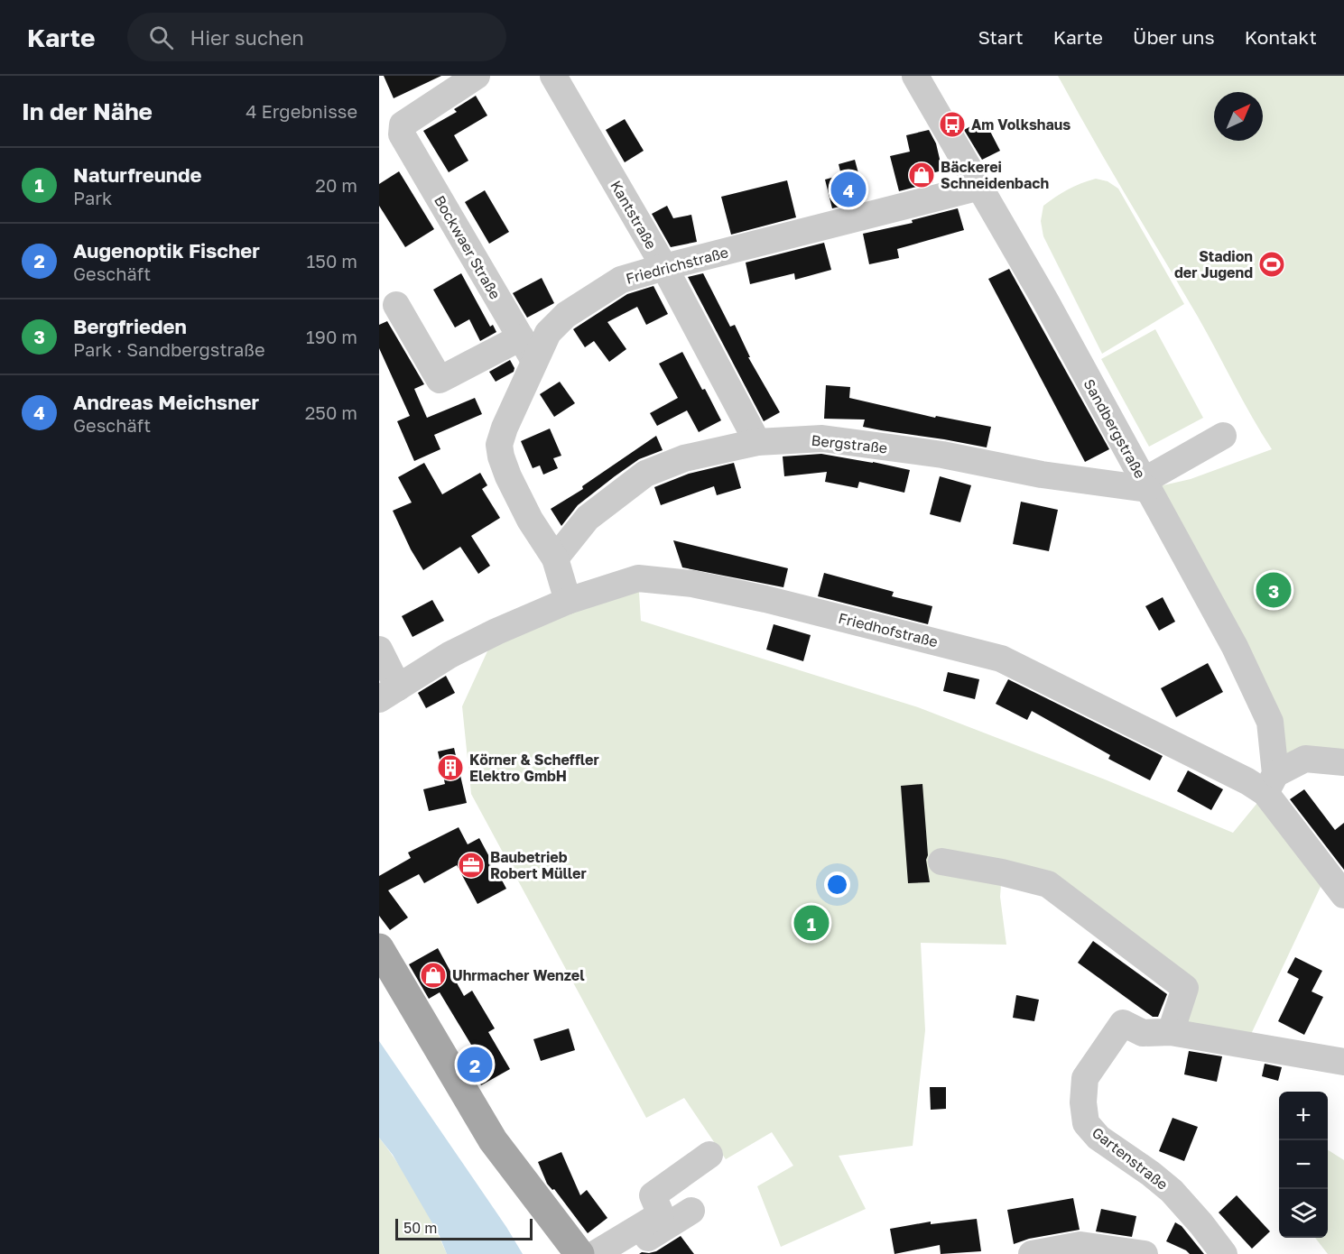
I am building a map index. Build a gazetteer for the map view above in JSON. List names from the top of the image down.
{
  "streets": {
    "street": [
      "Kantstraße",
      "Bockwaer Straße",
      "Friedrichstraße",
      "Sandbergstraße",
      "Bergstraße",
      "Friedhofstraße",
      "Gartenstraße"
    ]
  },
  "crossings": [
    ["Kantstraße", "Friedrichstraße"],
    ["Kantstraße", "Bergstraße"],
    ["Bockwaer Straße", "Friedrichstraße"],
    ["Friedrichstraße", "Sandbergstraße"],
    ["Friedrichstraße", "Bergstraße"],
    ["Friedrichstraße", "Friedhofstraße"],
    ["Sandbergstraße", "Bergstraße"],
    ["Sandbergstraße", "Friedhofstraße"]
  ],
  "places": {
    "bus stop": ["Am Volkshaus"],
    "shop": ["Bäckerei Schneidenbach", "Uhrmacher Wenzel"],
    "sports": ["Stadion der Jugend"],
    "building": ["Körner & Scheffler Elektro GmbH"],
    "office": ["Baubetrieb Robert Müller"]
  },
  "scale_bar": "50 m",
  "north": "top right",
  "page": {
    "header": "Karte",
    "search": "Hier suchen",
    "nav": [
      "Start",
      "Karte",
      "Über uns",
      "Kontakt"
    ],
    "heading": ["In der Nähe", "4 Ergebnisse"],
    "list": [
      {
        "mark": "1",
        "name": "Naturfreunde",
        "note": "Park",
        "value": "20 m"
      },
      {
        "mark": "2",
        "name": "Augenoptik Fischer",
        "note": "Geschäft",
        "value": "150 m"
      },
      {
        "mark": "3",
        "name": "Bergfrieden",
        "note": "Park · Sandbergstraße",
        "value": "190 m"
      },
      {
        "mark": "4",
        "name": "Andreas Meichsner",
        "note": "Geschäft",
        "value": "250 m"
      }
    ],
    "pins": [
      "4",
      "3",
      "1",
      "2"
    ],
    "map_buttons": ["+", "−"],
    "scale": "50 m"
  }
}
